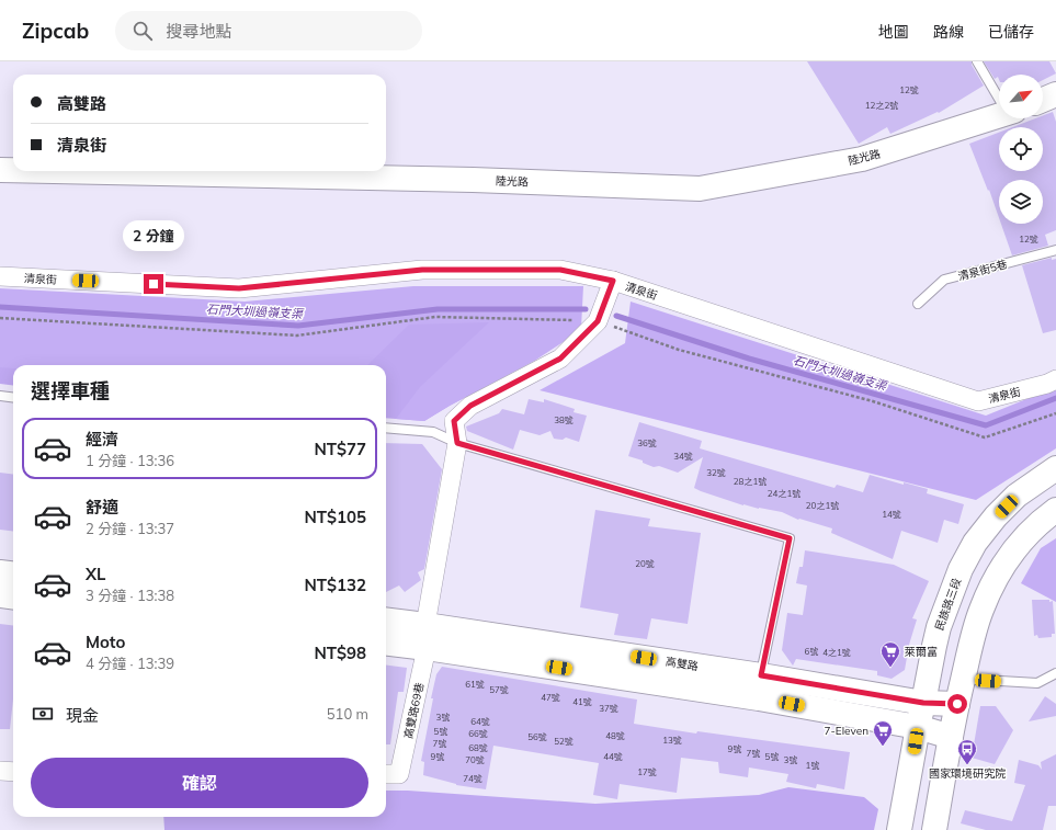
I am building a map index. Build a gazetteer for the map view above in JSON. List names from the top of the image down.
{
  "streets": {
    "street": [
      "陸光路",
      "清泉街",
      "民族路三段",
      "高雙路",
      "高雙路69巷"
    ],
    "lane": ["清泉街5巷"]
  },
  "crossings": [
    ["清泉街", "高雙路69巷"],
    ["民族路三段", "高雙路"],
    ["高雙路", "高雙路69巷"]
  ],
  "water": ["石門大圳過嶺支渠"],
  "places": {
    "supermarket": ["萊爾富", "7-Eleven"],
    "bus stop": ["國家環境研究院"]
  },
  "house_numbers": [
    "12號",
    "12之2號",
    "12號",
    "38號",
    "36號",
    "34號",
    "32號",
    "28之1號",
    "24之1號",
    "20之1號",
    "14號",
    "20號",
    "6號",
    "4之1號",
    "61號",
    "57號",
    "47號",
    "41號",
    "37號",
    "3號",
    "64號",
    "5號",
    "66號",
    "48號",
    "56號",
    "13號",
    "52號",
    "7號",
    "68號",
    "9號",
    "7號",
    "9號",
    "44號",
    "5號",
    "70號",
    "3號",
    "1號",
    "17號",
    "74號"
  ],
  "north": "top right",
  "page": {
    "header": "Zipcab",
    "search": "搜尋地點",
    "nav": ["地圖", "路線", "已儲存"],
    "banner": ["高雙路", "清泉街"],
    "bubble": "2 分鐘",
    "heading": "選擇車種",
    "list": [
      {
        "name": "經濟",
        "note": "1 分鐘 · 13:36",
        "value": "NT$77"
      },
      {
        "name": "舒適",
        "note": "2 分鐘 · 13:37",
        "value": "NT$105"
      },
      {
        "name": "XL",
        "note": "3 分鐘 · 13:38",
        "value": "NT$132"
      },
      {
        "name": "Moto",
        "note": "4 分鐘 · 13:39",
        "value": "NT$98"
      }
    ],
    "pay": ["現金", "510 m"],
    "buttons": "確認"
  }
}
